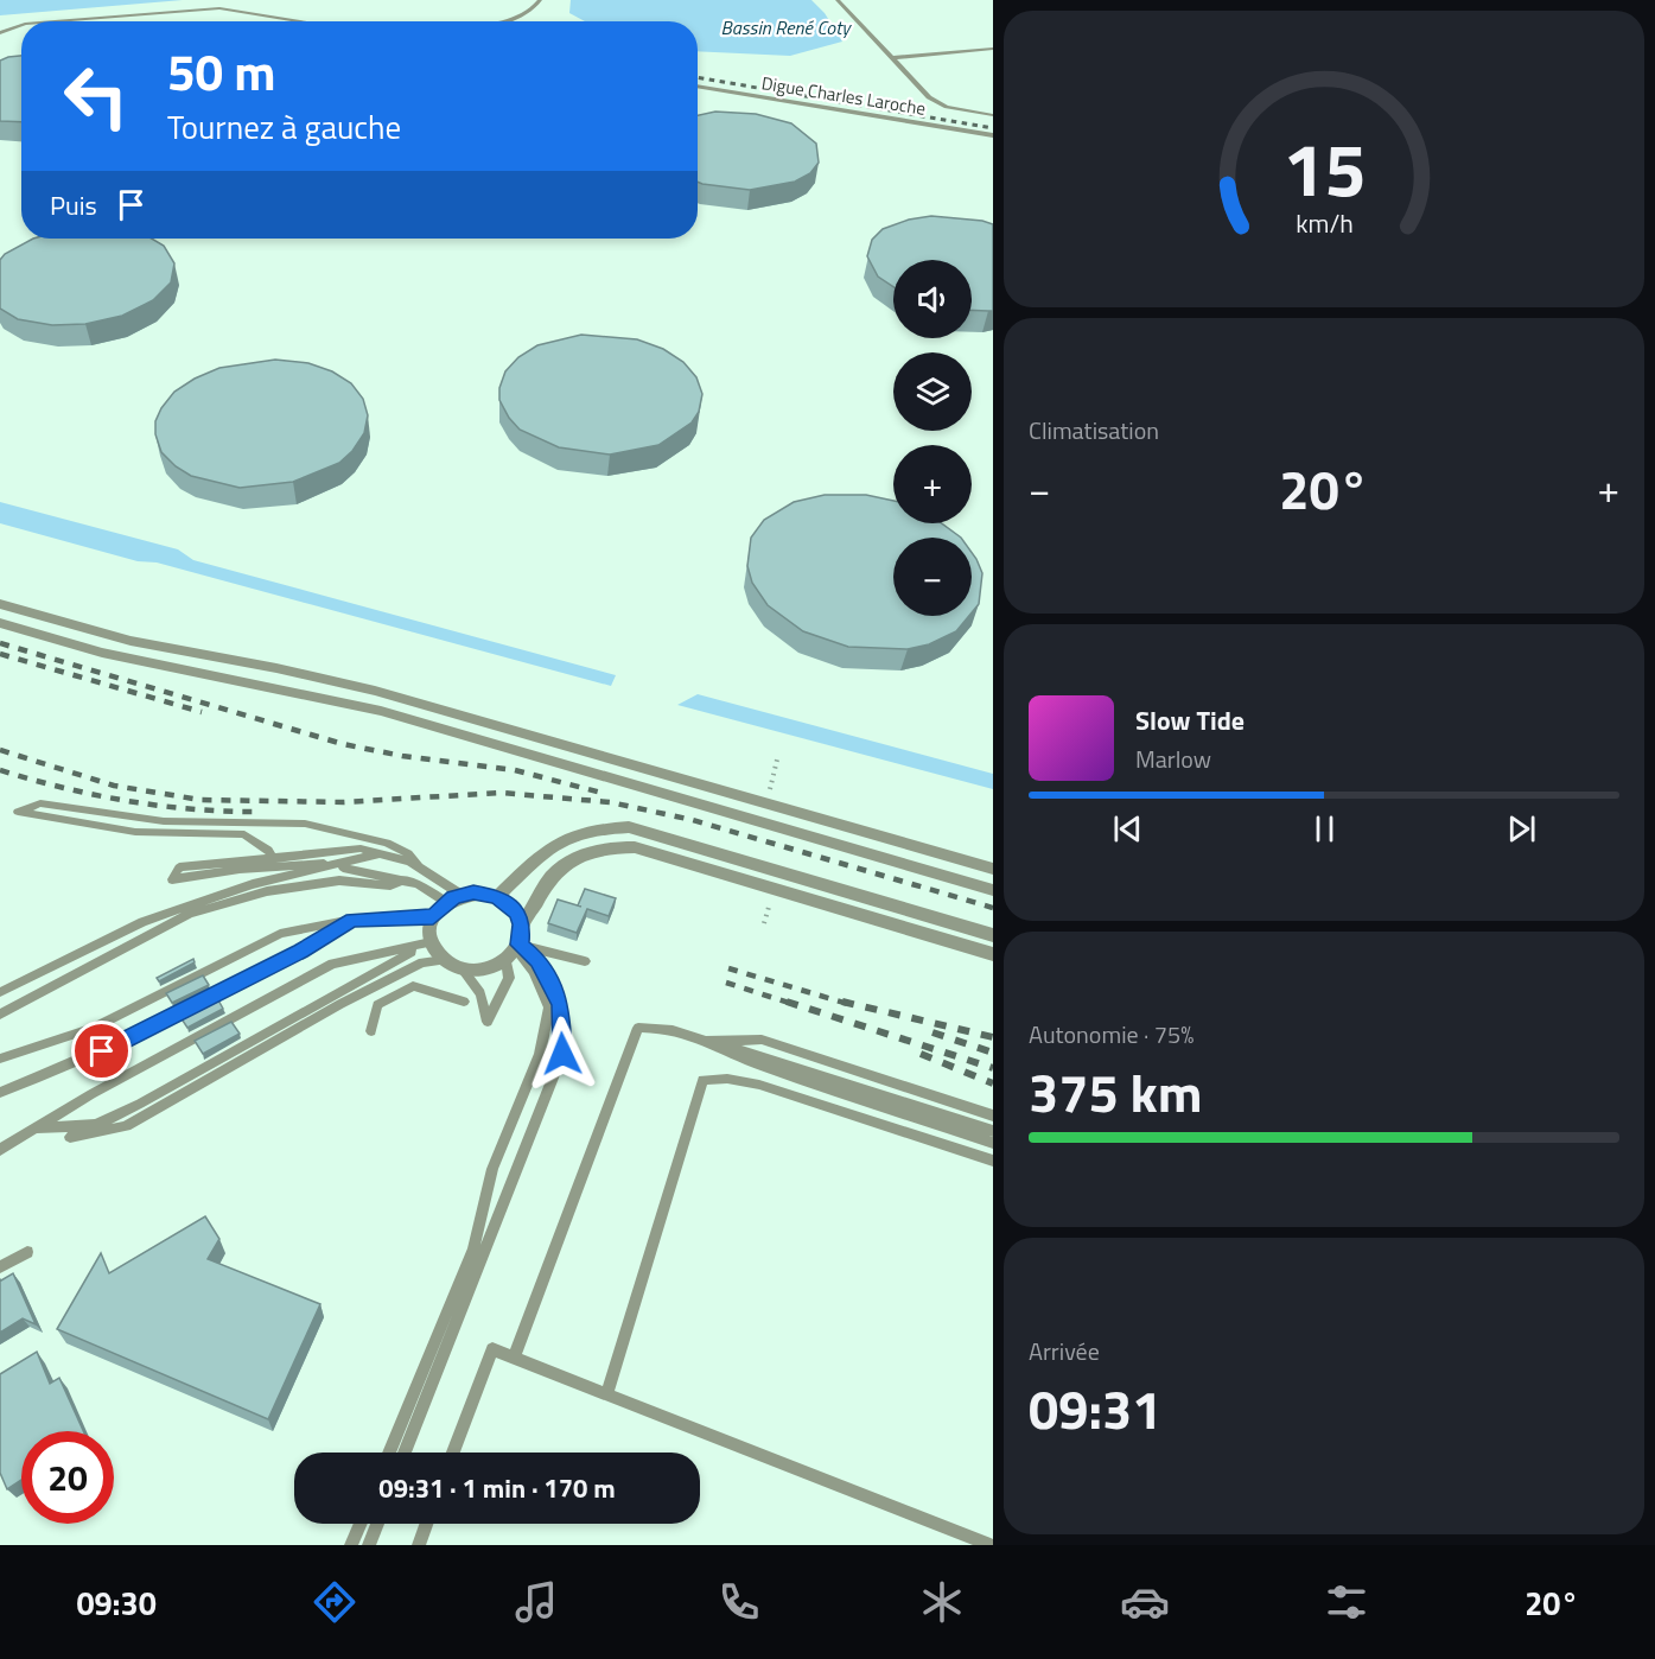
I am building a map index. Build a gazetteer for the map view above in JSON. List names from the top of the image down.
{
  "streets": {
    "lane": ["Digue Charles Laroche"]
  },
  "water": ["Bassin René Coty"],
  "page": {
    "turn": ["50 m", "Tournez à gauche"],
    "then": "Puis",
    "map_buttons": ["+", "−"],
    "tile": [
      "Climatisation",
      ["Autonomie · 75%", "375 km"],
      ["Arrivée", "09:31"]
    ],
    "heat": ["−", "20°", "+"],
    "song": ["Slow Tide", "Marlow"],
    "limit": "20",
    "trip": "09:31 · 1 min · 170 m",
    "tabs": ["09:30", "20°"],
    "gauge": ["15", "km/h"]
  }
}
